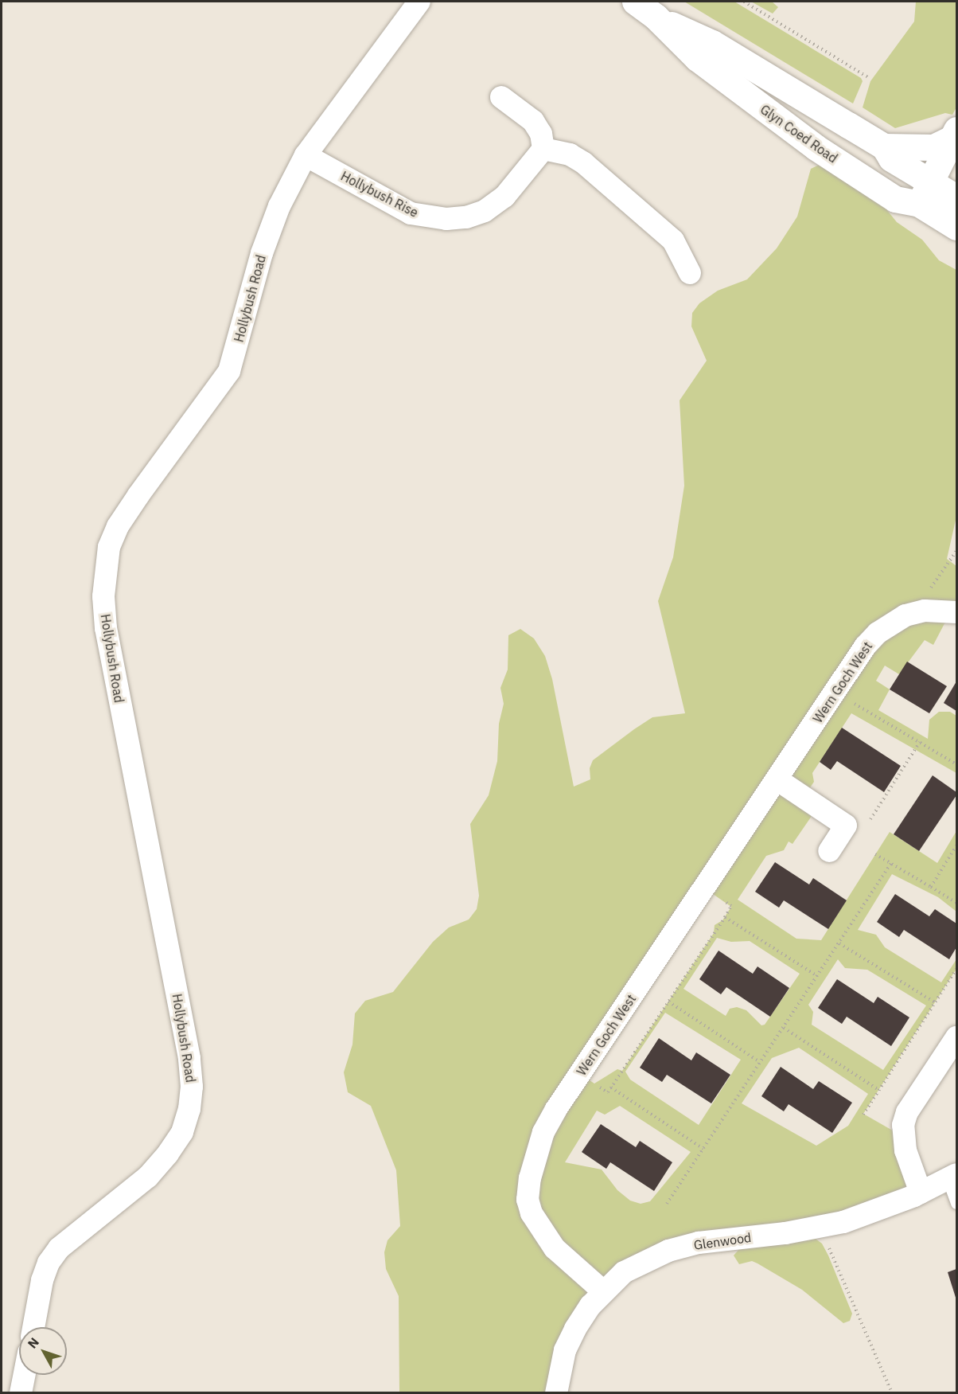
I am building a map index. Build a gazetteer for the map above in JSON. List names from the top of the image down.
{
  "streets": {
    "street": [
      "Glyn Coed Road",
      "Hollybush Rise",
      "Hollybush Road",
      "Wern Goch West",
      "Glenwood"
    ]
  },
  "crossings": [
    ["Hollybush Rise", "Hollybush Road"],
    ["Wern Goch West", "Glenwood"]
  ],
  "north": "top left"
}
